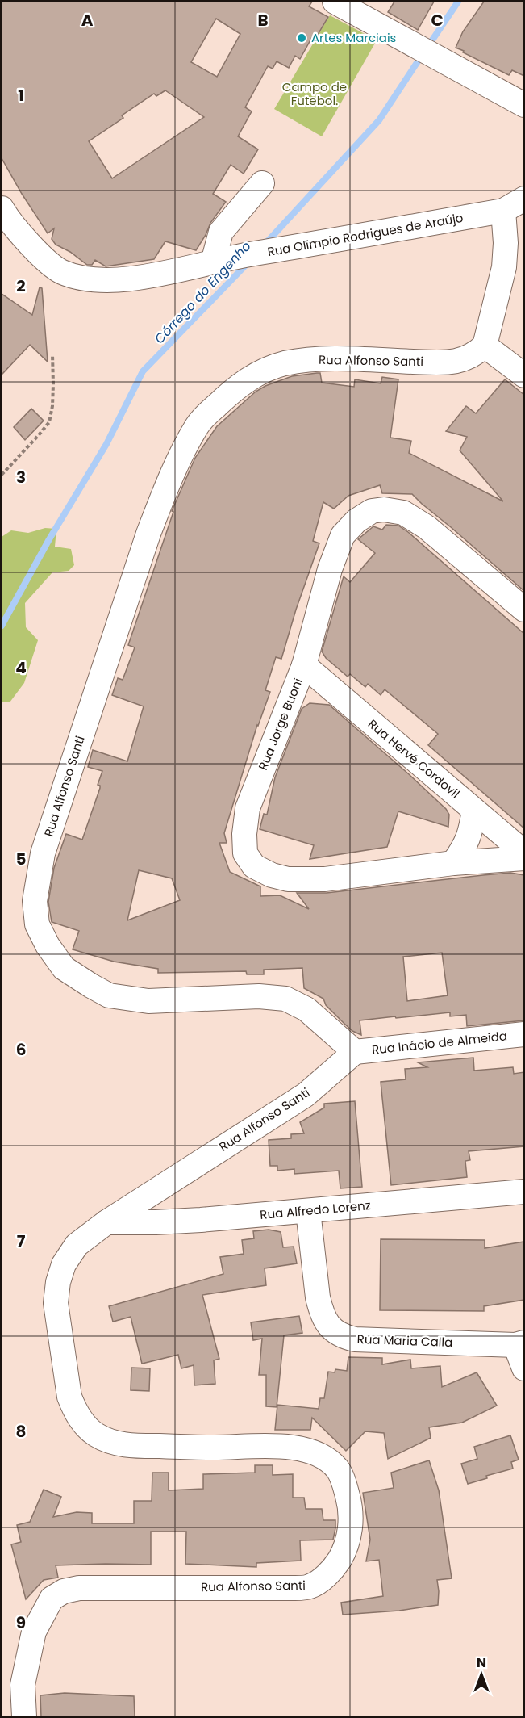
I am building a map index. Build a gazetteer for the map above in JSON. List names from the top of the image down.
{
  "streets": {
    "street": [
      "Rua Olímpio Rodrigues de Araújo",
      "Rua Alfonso Santi",
      "Rua Jorge Buoni",
      "Rua Hervé Cordovil",
      "Rua Inácio de Almeida",
      "Rua Alfredo Lorenz",
      "Rua Maria Calla"
    ]
  },
  "crossings": [
    ["Rua Alfonso Santi", "Rua Inácio de Almeida"],
    ["Rua Alfonso Santi", "Rua Alfredo Lorenz"],
    ["Rua Jorge Buoni", "Rua Hervé Cordovil"],
    ["Rua Alfredo Lorenz", "Rua Maria Calla"]
  ],
  "water": ["Córrego do Engenho"],
  "parks": ["Campo de Futebol."],
  "places": ["Artes Marciais"],
  "north": "top",
  "grid": {
    "columns": ["A", "B", "C"],
    "rows": [
      "1",
      "2",
      "3",
      "4",
      "5",
      "6",
      "7",
      "8",
      "9"
    ]
  }
}
